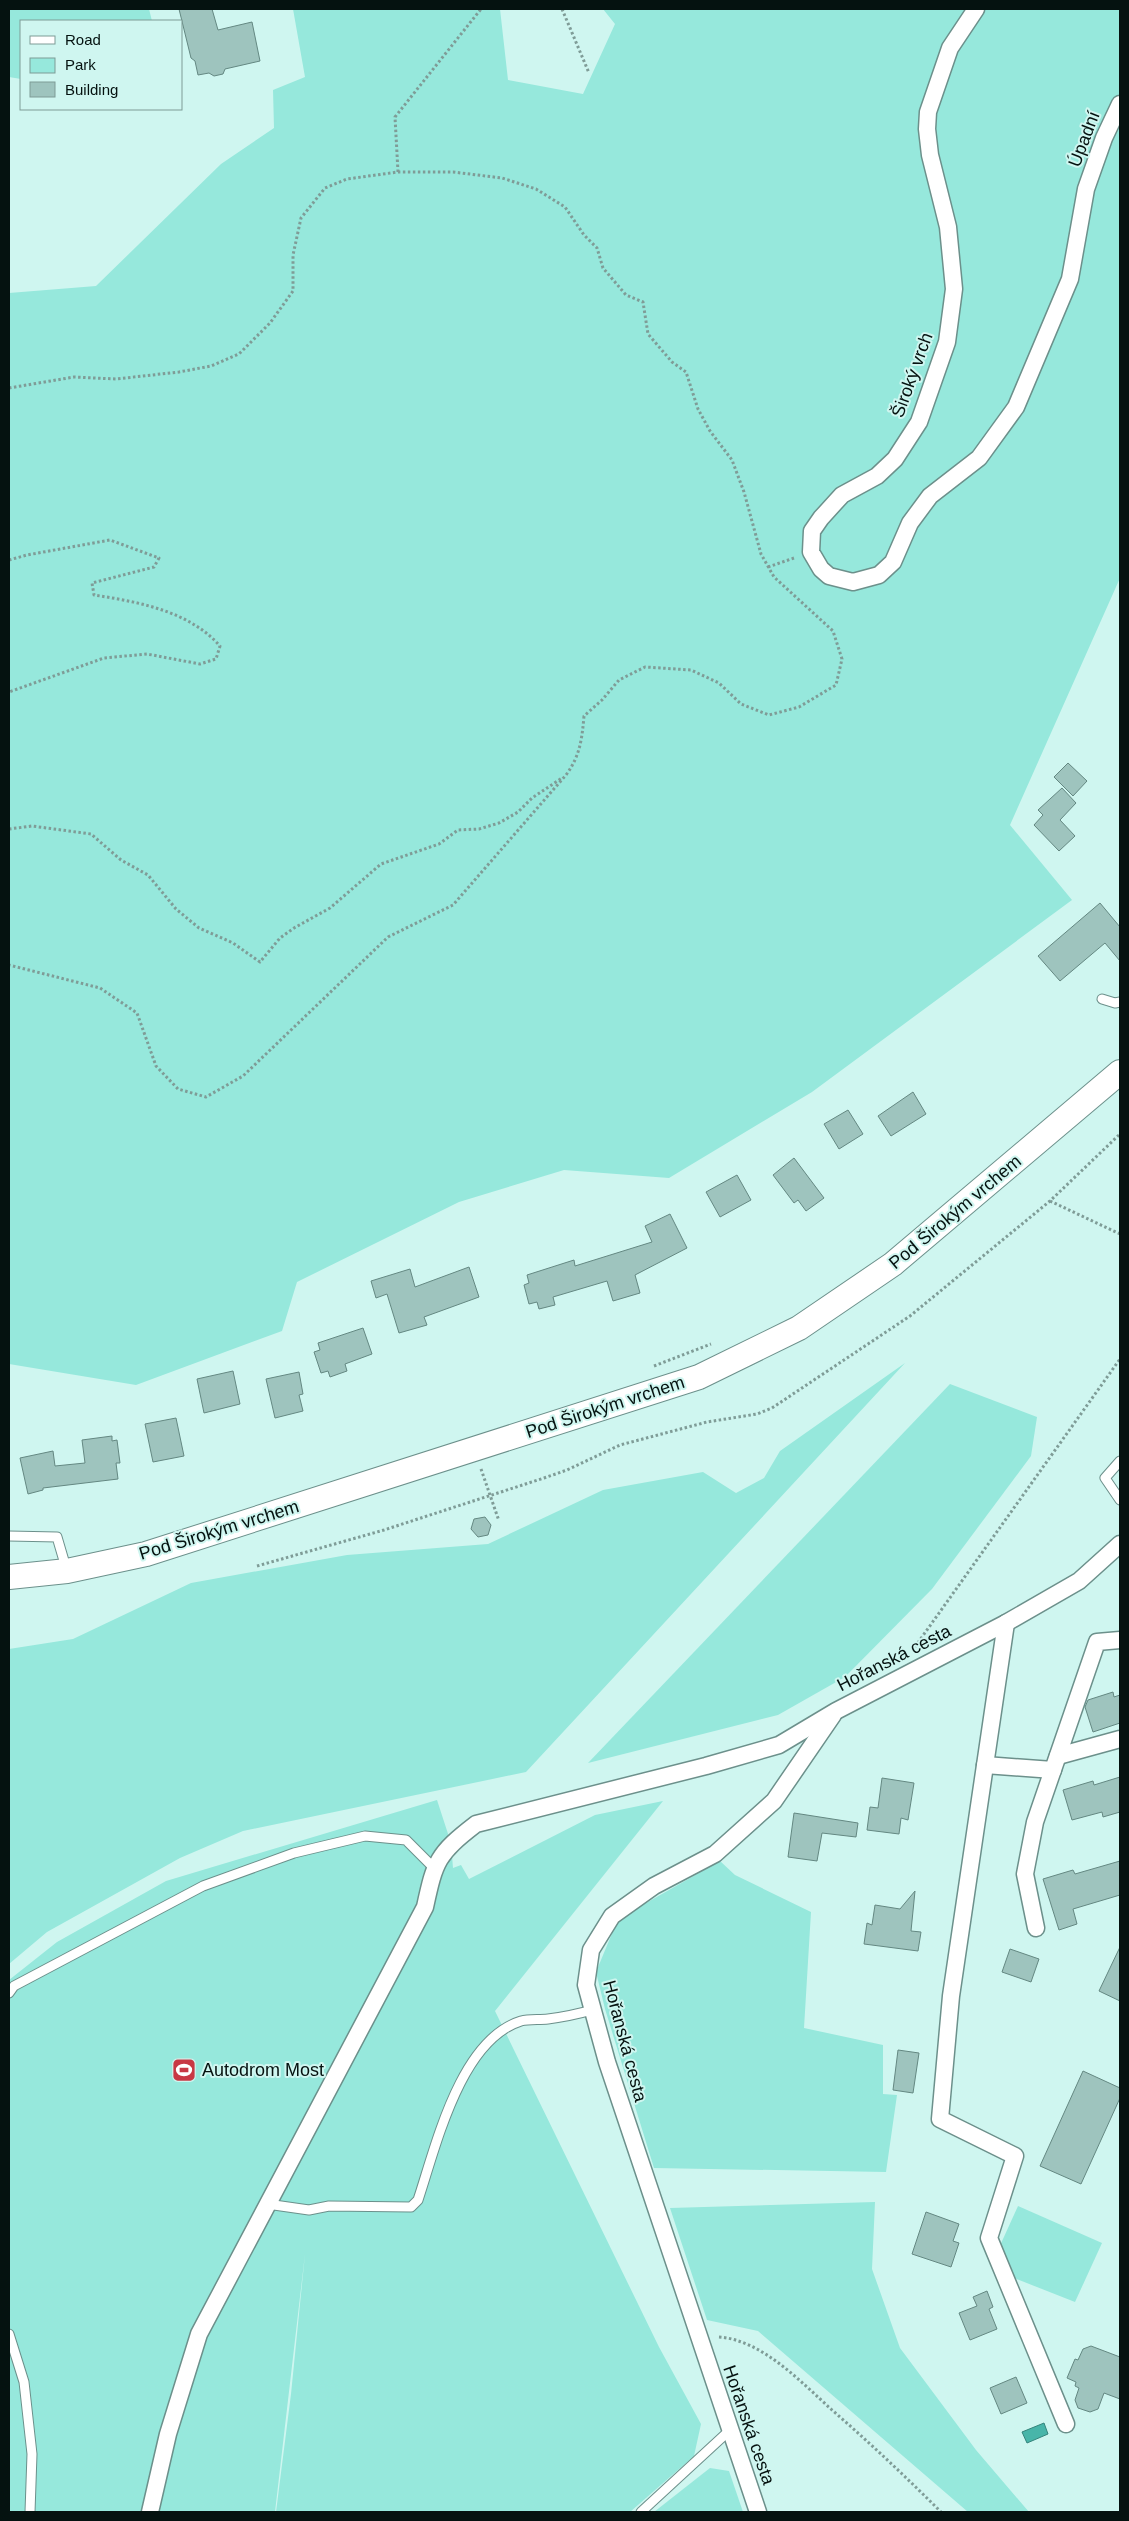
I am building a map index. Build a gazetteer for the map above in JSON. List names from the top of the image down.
{
  "streets": {
    "street": [
      "Úpadní",
      "Široký vrch",
      "Pod Širokým vrchem",
      "Hořanská cesta"
    ]
  },
  "crossings": [
    ["Úpadní", "Široký vrch"]
  ],
  "places": {
    "sports": ["Autodrom Most"]
  },
  "legend": ["Road", "Park", "Building"]
}
